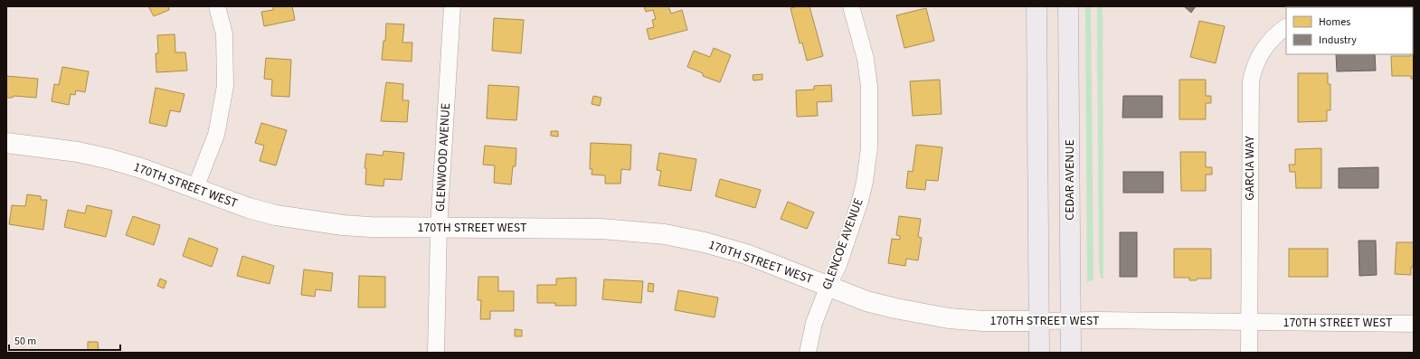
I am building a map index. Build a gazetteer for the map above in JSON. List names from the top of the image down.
{
  "streets": {
    "main road": ["CEDAR AVENUE"],
    "street": [
      "GLENWOOD AVENUE",
      "GARCIA WAY",
      "170TH STREET WEST",
      "GLENCOE AVENUE"
    ]
  },
  "crossings": [
    ["GLENWOOD AVENUE", "170TH STREET WEST"],
    ["GARCIA WAY", "170TH STREET WEST"],
    ["CEDAR AVENUE", "170TH STREET WEST"],
    ["170TH STREET WEST", "GLENCOE AVENUE"]
  ],
  "legend": ["Homes", "Industry"],
  "scale_bar": "50 m"
}
